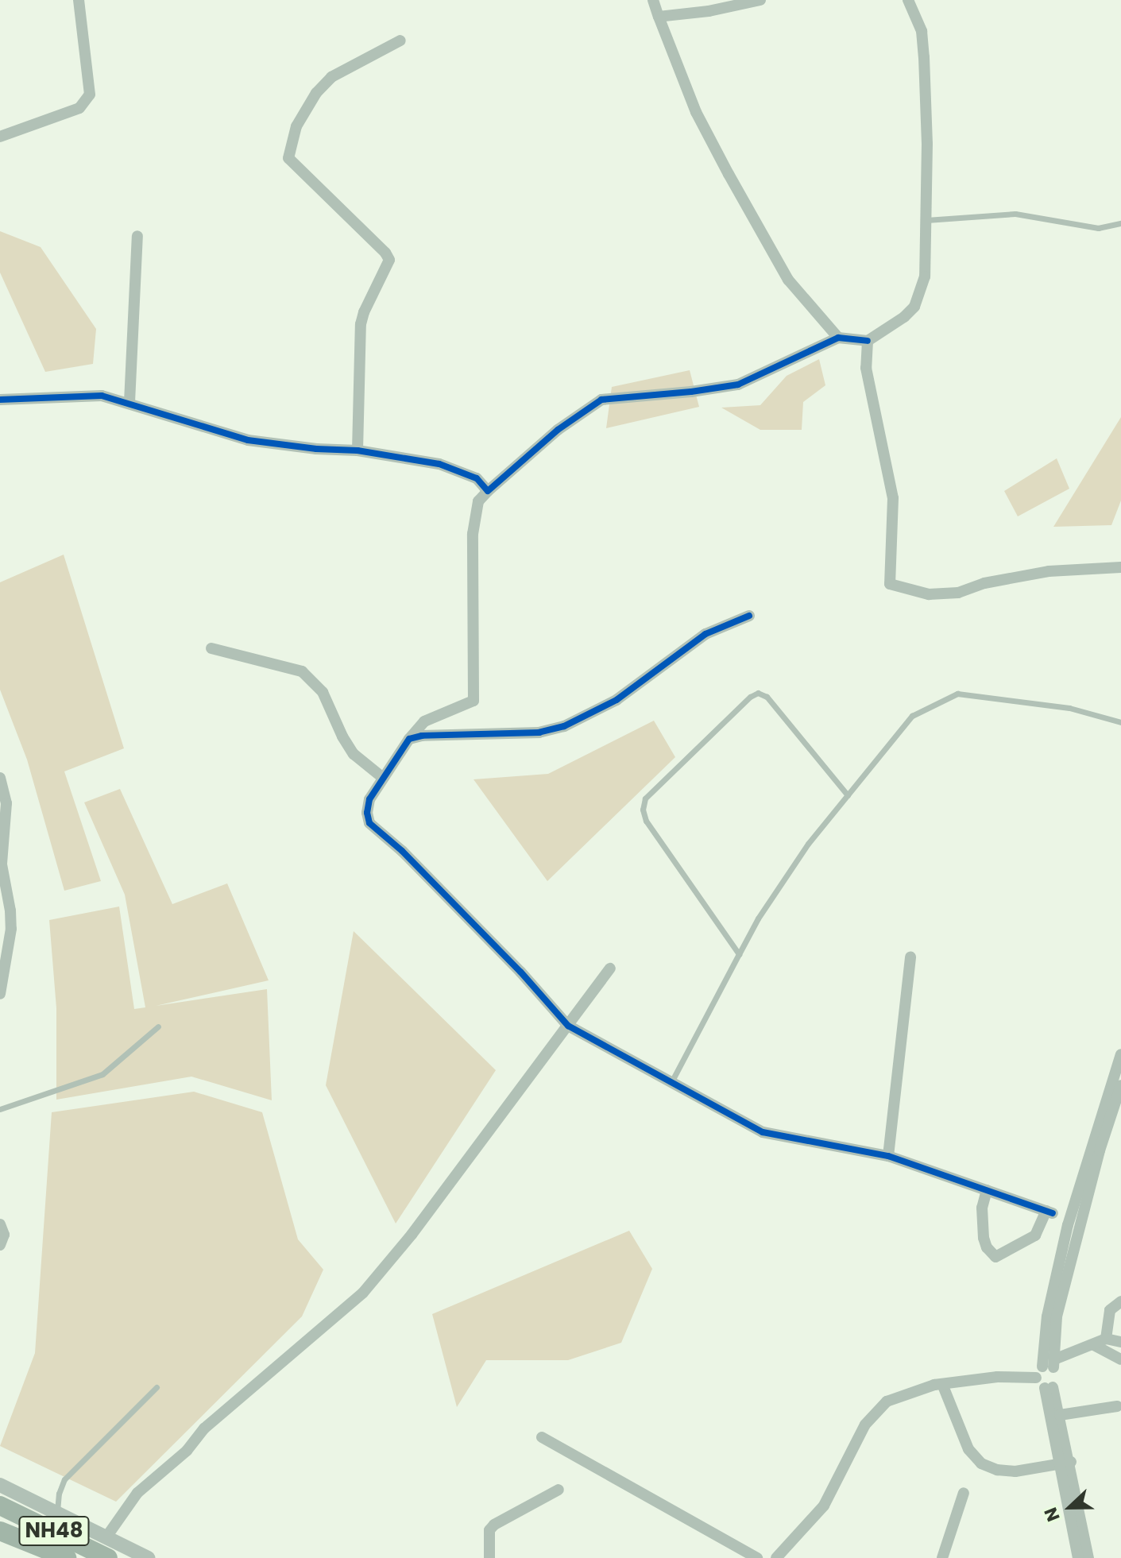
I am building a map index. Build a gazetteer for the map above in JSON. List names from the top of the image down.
{
  "streets": {
    "highway": ["NH48"]
  },
  "north": "left"
}
